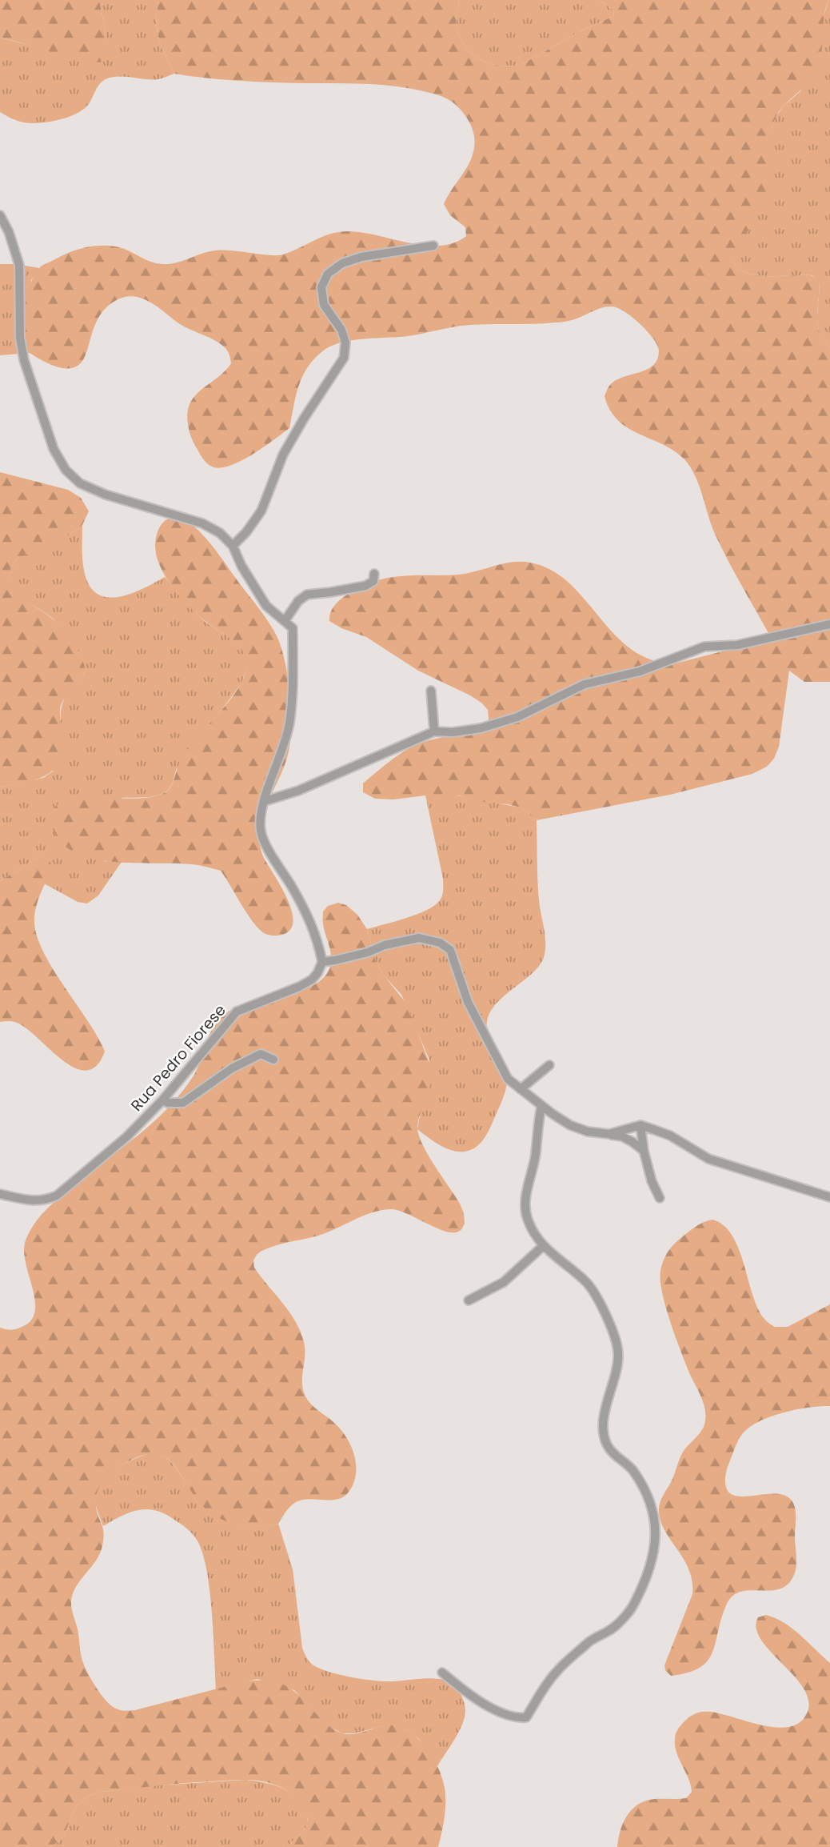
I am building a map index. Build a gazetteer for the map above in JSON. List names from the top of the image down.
{
  "streets": {
    "street": ["Rua Pedro Fiorese"]
  }
}
